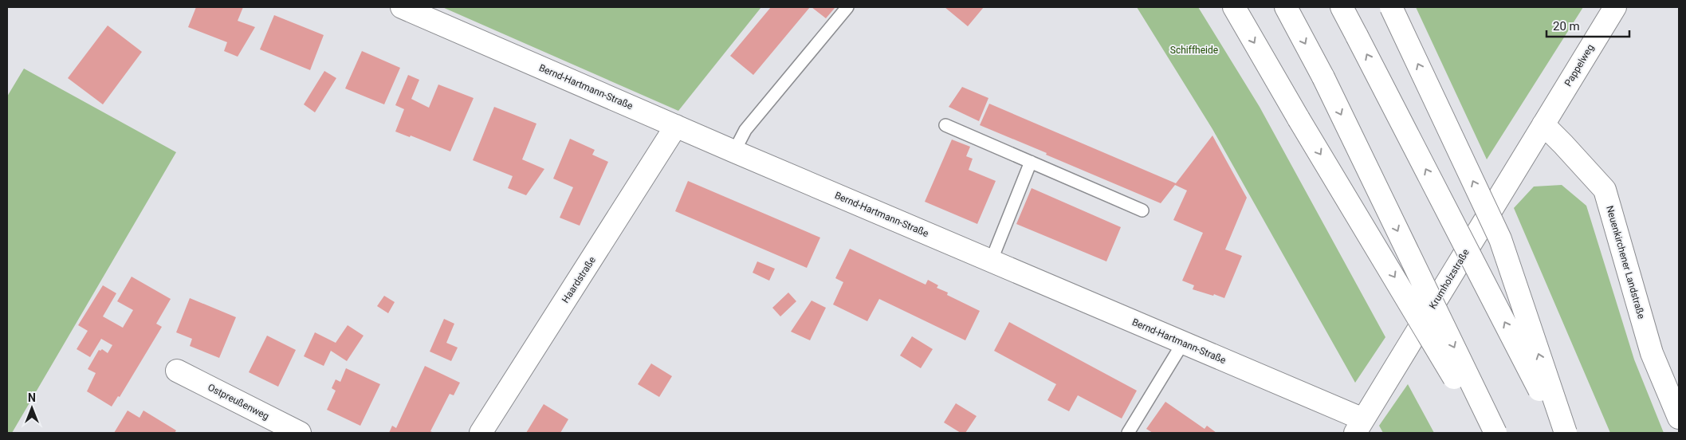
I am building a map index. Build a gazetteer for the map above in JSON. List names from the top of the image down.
{
  "streets": {
    "main road": [
      "Pappelweg",
      "Bernd-Hartmann-Straße",
      "Neuenkirchener Landstraße",
      "Krumholzstraße",
      "Haardstraße",
      "Ostpreußenweg"
    ]
  },
  "crossings": [
    ["Pappelweg", "Neuenkirchener Landstraße"],
    ["Pappelweg", "Krumholzstraße"],
    ["Bernd-Hartmann-Straße", "Krumholzstraße"],
    ["Bernd-Hartmann-Straße", "Haardstraße"],
    ["Neuenkirchener Landstraße", "Krumholzstraße"]
  ],
  "parks": ["Schiffheide"],
  "scale_bar": "20 m",
  "north": "top"
}
